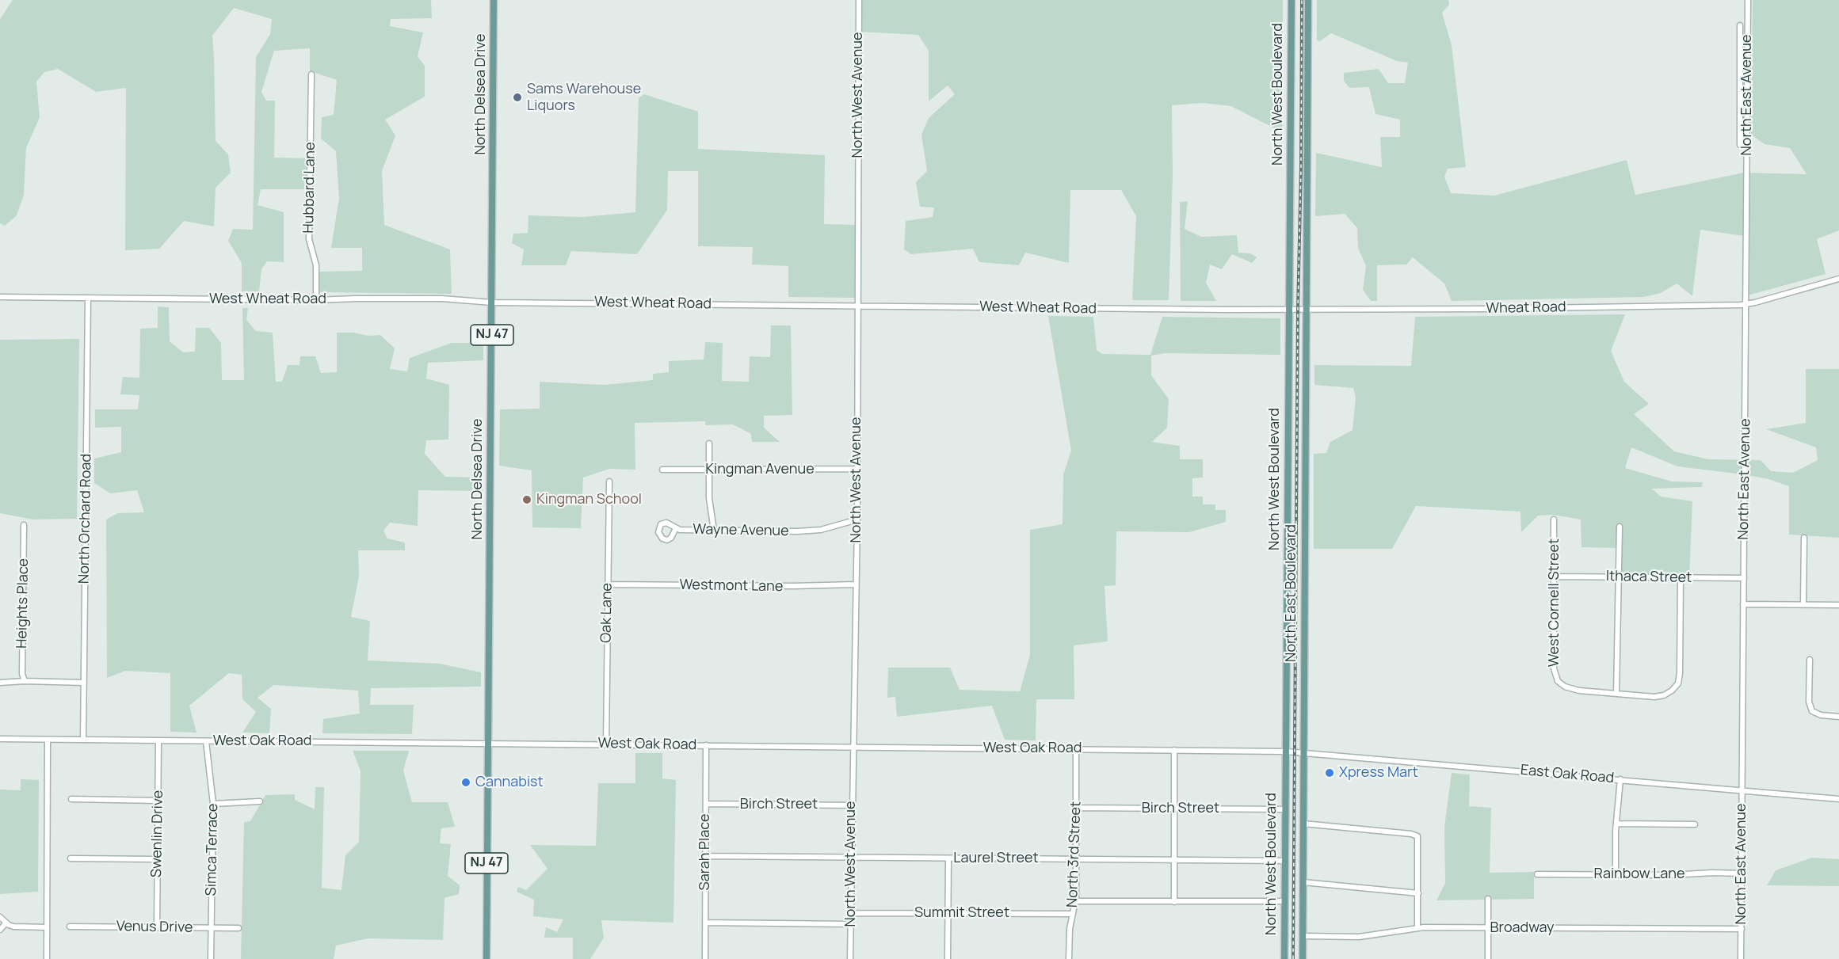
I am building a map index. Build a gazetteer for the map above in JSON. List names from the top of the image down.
{
  "streets": {
    "main road": [
      "North Delsea Drive",
      "North West Boulevard",
      "NJ 47",
      "North East Boulevard"
    ],
    "street": [
      "North West Avenue",
      "North East Avenue",
      "Hubbard Lane",
      "West Wheat Road",
      "Wheat Road",
      "Kingman Avenue",
      "North Orchard Road",
      "Wayne Avenue",
      "Ithaca Street",
      "Westmont Lane",
      "West Cornell Street",
      "Heights Place",
      "Oak Lane",
      "West Oak Road",
      "East Oak Road",
      "Birch Street",
      "Swenlin Drive",
      "Simca Terrace",
      "Sarah Place",
      "North 3rd Street",
      "Laurel Street",
      "Rainbow Lane",
      "Summit Street",
      "Venus Drive",
      "Broadway"
    ]
  },
  "crossings": [
    ["North Delsea Drive", "West Wheat Road"],
    ["North Delsea Drive", "West Oak Road"],
    ["North West Boulevard", "West Wheat Road"],
    ["North West Boulevard", "West Oak Road"],
    ["North West Boulevard", "Birch Street"],
    ["North West Boulevard", "Laurel Street"],
    ["North West Avenue", "West Wheat Road"],
    ["North West Avenue", "Kingman Avenue"],
    ["North West Avenue", "Wayne Avenue"],
    ["North West Avenue", "Westmont Lane"],
    ["North West Avenue", "West Oak Road"],
    ["North West Avenue", "Birch Street"],
    ["North West Avenue", "Laurel Street"],
    ["North West Avenue", "Summit Street"],
    ["North East Avenue", "Wheat Road"],
    ["North East Avenue", "Ithaca Street"],
    ["North East Avenue", "East Oak Road"],
    ["North East Avenue", "Rainbow Lane"],
    ["North East Avenue", "Broadway"],
    ["Hubbard Lane", "West Wheat Road"],
    ["West Wheat Road", "Wheat Road"],
    ["West Wheat Road", "North Orchard Road"],
    ["West Wheat Road", "North East Boulevard"],
    ["Wheat Road", "North East Boulevard"],
    ["North Orchard Road", "West Oak Road"],
    ["Ithaca Street", "West Cornell Street"],
    ["Westmont Lane", "Oak Lane"],
    ["North East Boulevard", "East Oak Road"],
    ["North East Boulevard", "Broadway"],
    ["Oak Lane", "West Oak Road"],
    ["West Oak Road", "East Oak Road"],
    ["West Oak Road", "Swenlin Drive"],
    ["West Oak Road", "Simca Terrace"],
    ["West Oak Road", "Sarah Place"],
    ["West Oak Road", "North 3rd Street"],
    ["Birch Street", "Sarah Place"],
    ["Birch Street", "North 3rd Street"],
    ["Swenlin Drive", "Venus Drive"],
    ["Simca Terrace", "Venus Drive"],
    ["Sarah Place", "Laurel Street"],
    ["North 3rd Street", "Laurel Street"],
    ["North 3rd Street", "Summit Street"]
  ],
  "places": [
    "Sams Warehouse Liquors",
    "Kingman School",
    "Xpress Mart",
    "Cannabist"
  ]
}
